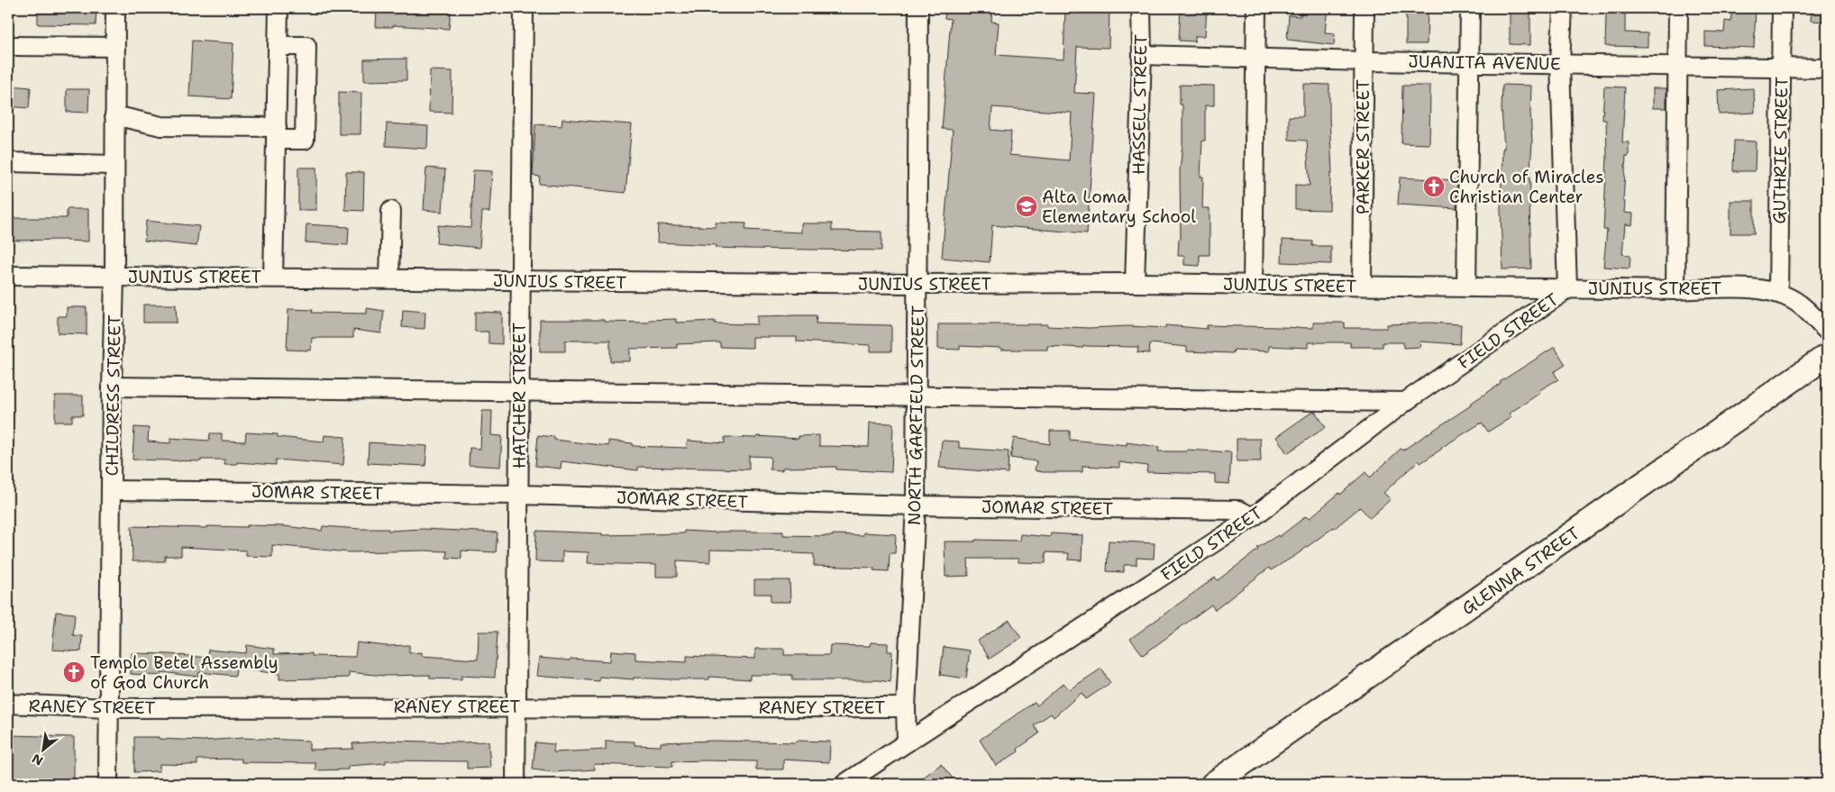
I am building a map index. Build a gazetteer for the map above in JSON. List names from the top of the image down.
{
  "streets": {
    "main road": ["GLENNA STREET"],
    "street": [
      "JUANITA AVENUE",
      "HASSELL STREET",
      "PARKER STREET",
      "GUTHRIE STREET",
      "JUNIUS STREET",
      "FIELD STREET",
      "CHILDRESS STREET",
      "HATCHER STREET",
      "NORTH GARFIELD STREET",
      "JOMAR STREET",
      "RANEY STREET"
    ]
  },
  "crossings": [
    ["JUANITA AVENUE", "HASSELL STREET"],
    ["JUANITA AVENUE", "PARKER STREET"],
    ["JUANITA AVENUE", "GUTHRIE STREET"],
    ["HASSELL STREET", "JUNIUS STREET"],
    ["PARKER STREET", "JUNIUS STREET"],
    ["GUTHRIE STREET", "JUNIUS STREET"],
    ["JUNIUS STREET", "FIELD STREET"],
    ["JUNIUS STREET", "CHILDRESS STREET"],
    ["JUNIUS STREET", "HATCHER STREET"],
    ["JUNIUS STREET", "NORTH GARFIELD STREET"],
    ["FIELD STREET", "NORTH GARFIELD STREET"],
    ["FIELD STREET", "JOMAR STREET"],
    ["CHILDRESS STREET", "JOMAR STREET"],
    ["CHILDRESS STREET", "RANEY STREET"],
    ["HATCHER STREET", "JOMAR STREET"],
    ["HATCHER STREET", "RANEY STREET"],
    ["NORTH GARFIELD STREET", "JOMAR STREET"],
    ["NORTH GARFIELD STREET", "RANEY STREET"]
  ],
  "places": {
    "church": ["Church of Miracles Christian Center", "Templo Betel Assembly of God Church"],
    "school or university": ["Alta Loma Elementary School"]
  },
  "north": "bottom left"
}
